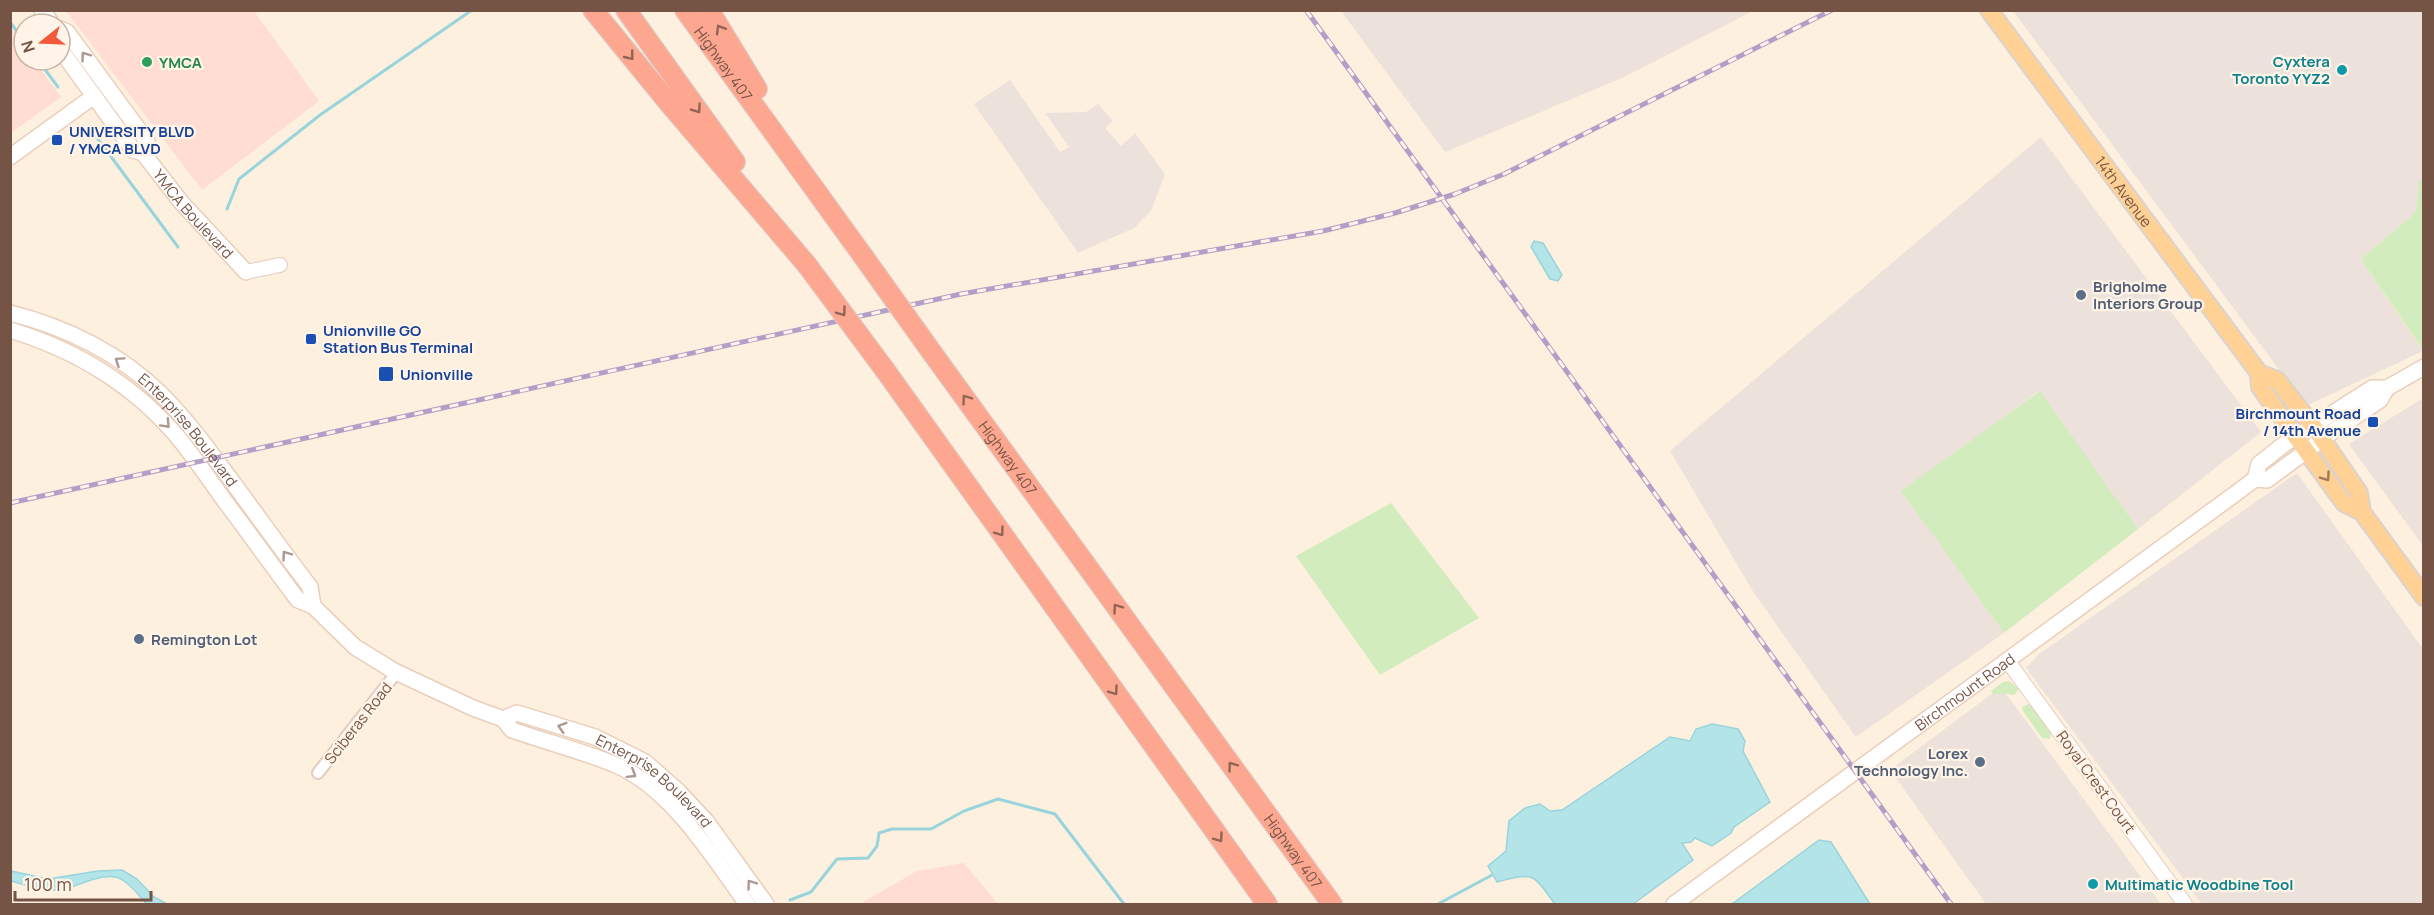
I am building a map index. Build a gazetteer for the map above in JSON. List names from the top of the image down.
{
  "streets": {
    "highway": ["Highway 407"],
    "main road": [
      "14th Avenue",
      "YMCA Boulevard",
      "Enterprise Boulevard",
      "Birchmount Road"
    ],
    "street": ["Sciberas Road", "Royal Crest Court"]
  },
  "crossings": [
    ["14th Avenue", "Birchmount Road"],
    ["Enterprise Boulevard", "Sciberas Road"],
    ["Birchmount Road", "Royal Crest Court"]
  ],
  "places": {
    "other": [
      "YMCA",
      "Cyxtera Toronto YYZ2",
      "Brigholme Interiors Group",
      "Remington Lot",
      "Lorex Technology Inc.",
      "Multimatic Woodbine Tool"
    ],
    "transit": [
      "UNIVERSITY BLVD / YMCA BLVD",
      "Unionville GO Station Bus Terminal",
      "Unionville",
      "Birchmount Road / 14th Avenue"
    ]
  },
  "scale_bar": "100 m",
  "north": "left"
}
